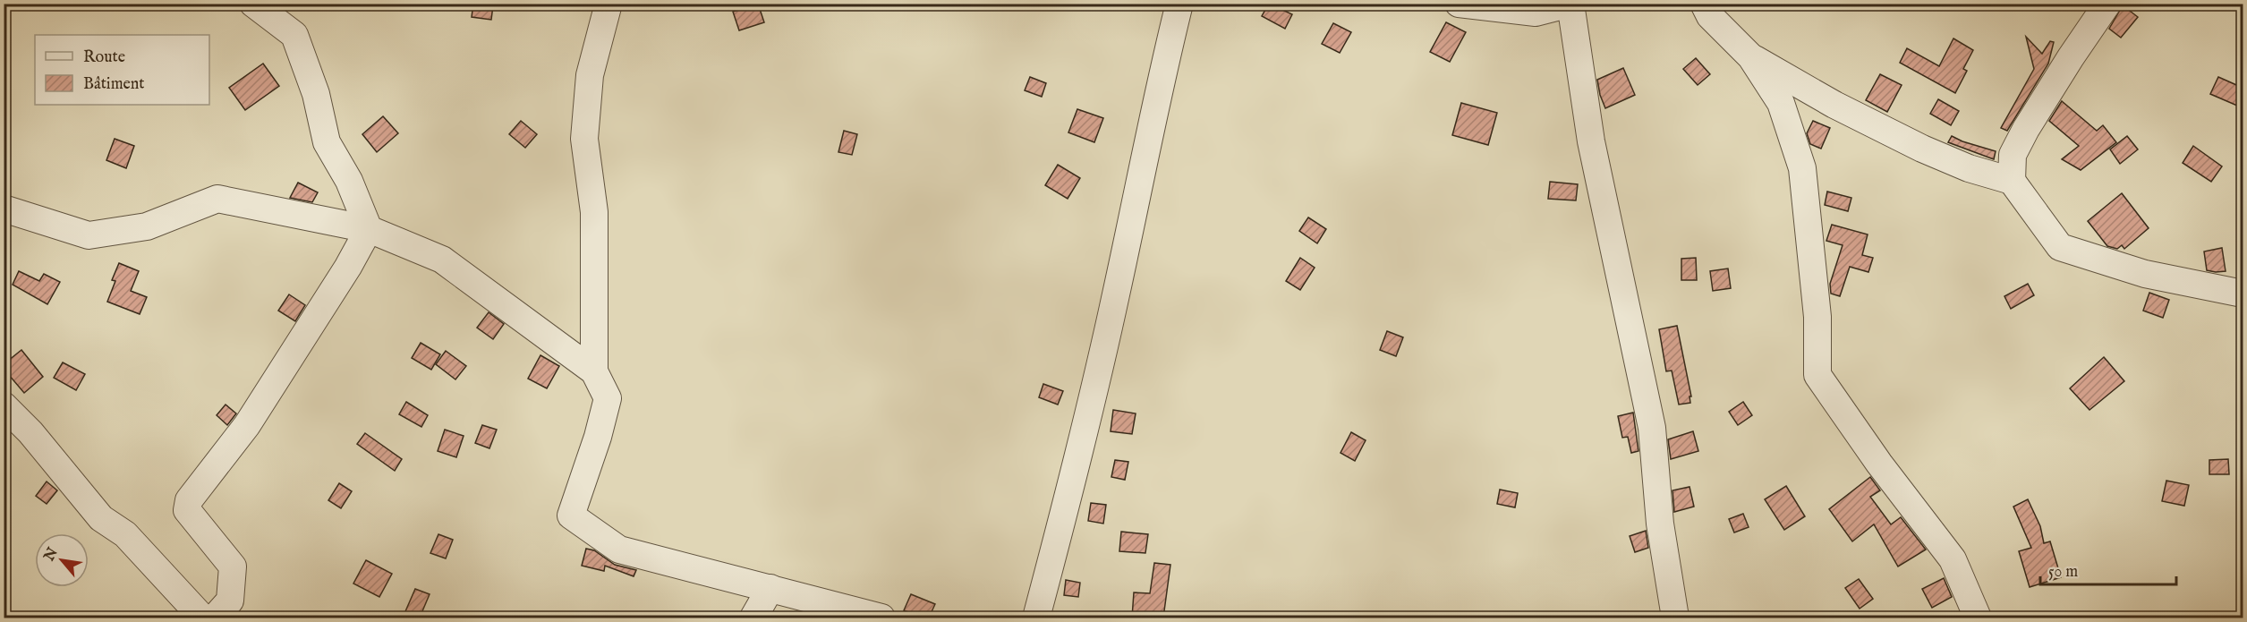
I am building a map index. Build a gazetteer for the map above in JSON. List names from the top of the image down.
{
  "legend": ["Route", "Bâtiment"],
  "scale_bar": "50 m",
  "north": "top left"
}
